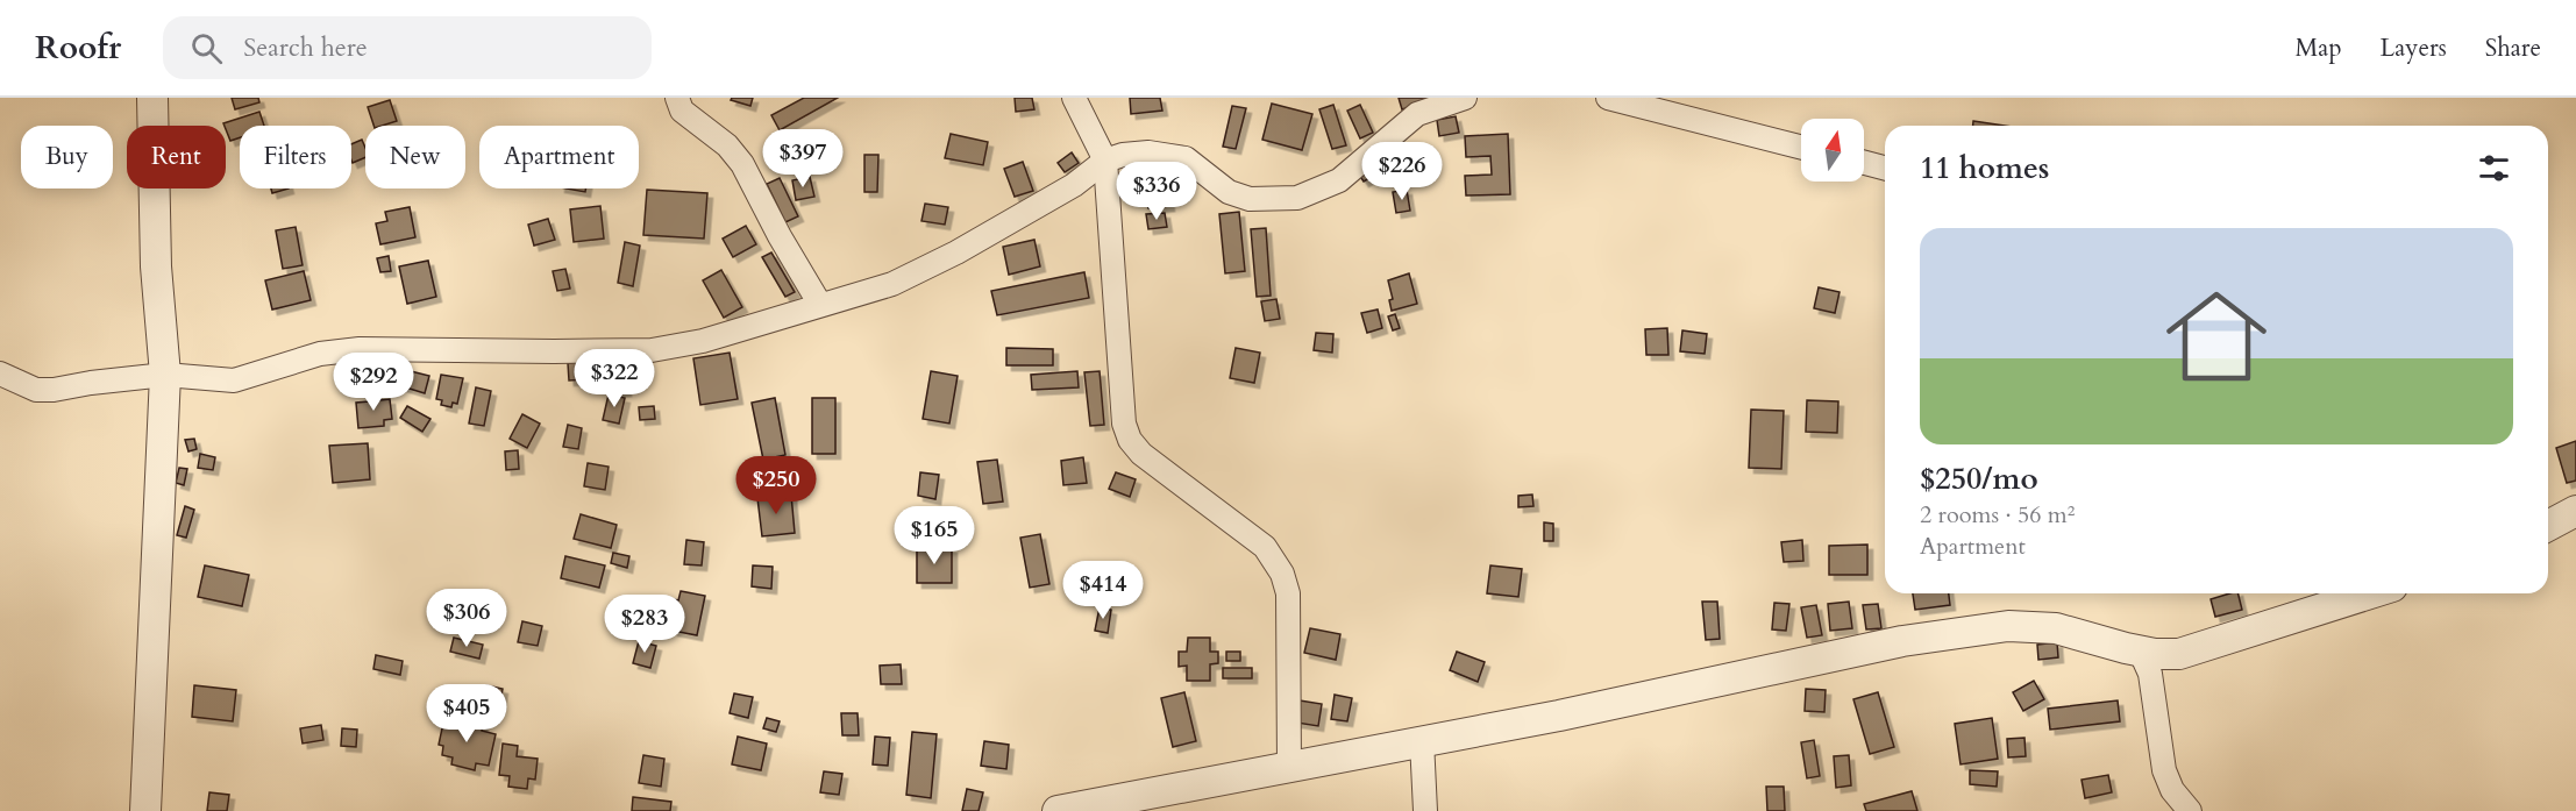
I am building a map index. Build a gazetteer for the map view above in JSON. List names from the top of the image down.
{
  "north": "top",
  "page": {
    "header": "Roofr",
    "search": "Search here",
    "nav": ["Map", "Layers", "Share"],
    "chip": [
      "Buy",
      "Rent",
      "Filters",
      "New",
      "Apartment"
    ],
    "heading": "11 homes",
    "price": [
      "$397",
      "$226",
      "$336",
      "$322",
      "$292",
      "$250",
      "$165",
      "$414",
      "$306",
      "$283",
      "$405"
    ],
    "list": [
      {
        "name": "$250/mo",
        "note": "2 rooms · 56 m² · Apartment"
      }
    ]
  }
}
